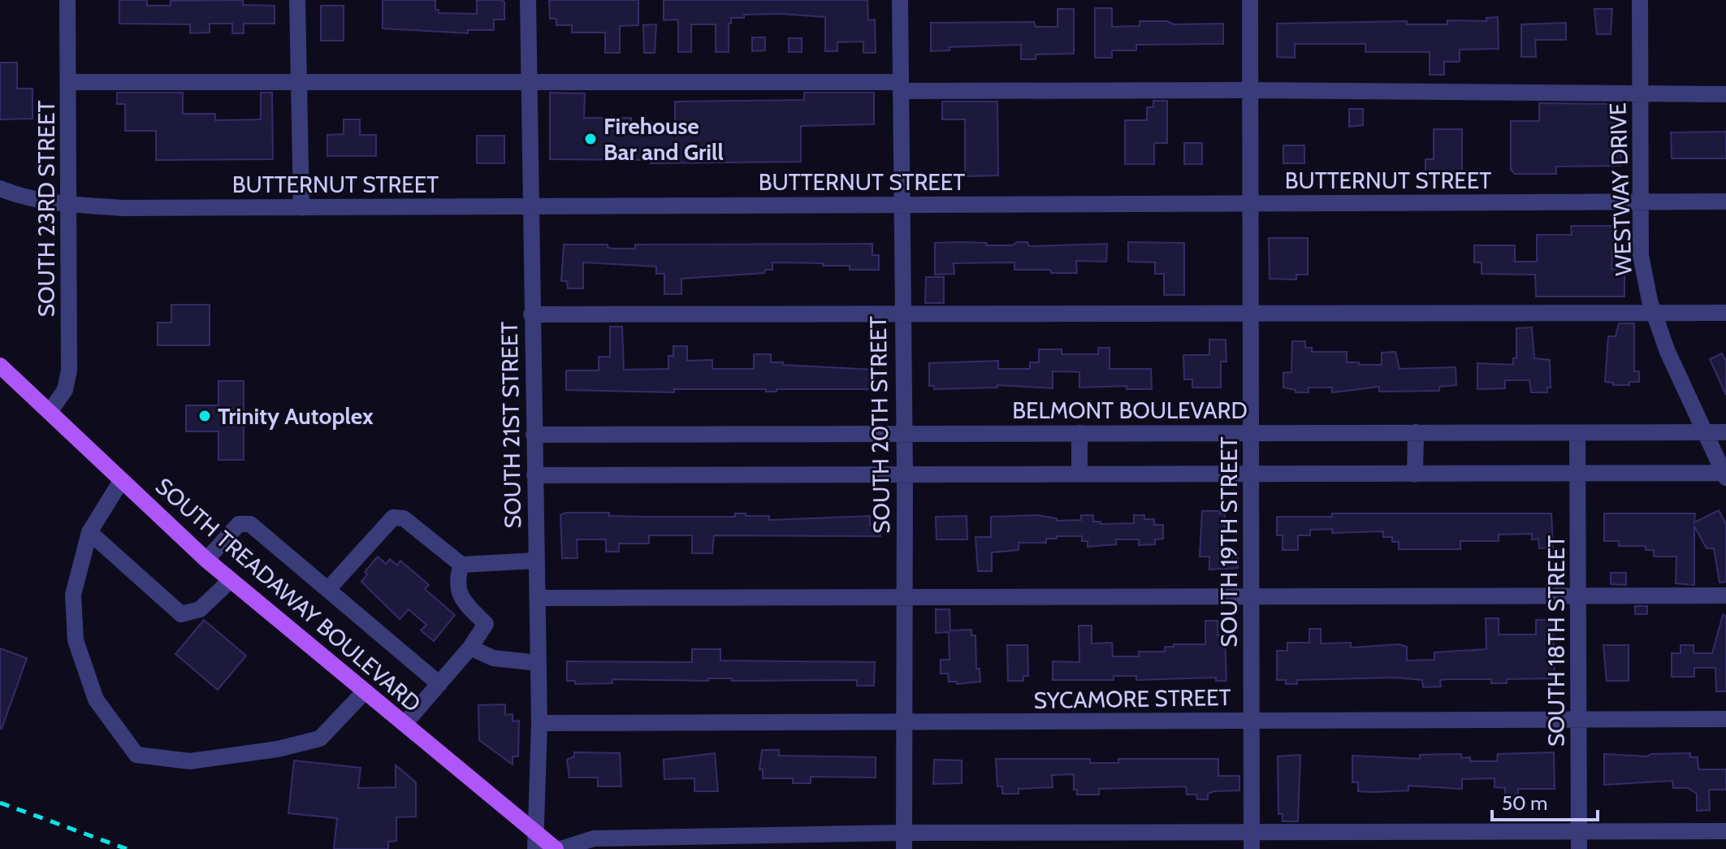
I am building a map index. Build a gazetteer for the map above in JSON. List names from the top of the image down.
{
  "streets": {
    "main road": ["SOUTH TREADAWAY BOULEVARD"],
    "street": [
      "BUTTERNUT STREET",
      "WESTWAY DRIVE",
      "SOUTH 23RD STREET",
      "BELMONT BOULEVARD",
      "SOUTH 21ST STREET",
      "SOUTH 20TH STREET",
      "SOUTH 19TH STREET",
      "SOUTH 18TH STREET",
      "SYCAMORE STREET"
    ]
  },
  "crossings": [
    ["BUTTERNUT STREET", "WESTWAY DRIVE"],
    ["BUTTERNUT STREET", "SOUTH 23RD STREET"],
    ["BUTTERNUT STREET", "SOUTH 21ST STREET"],
    ["BUTTERNUT STREET", "SOUTH 20TH STREET"],
    ["BUTTERNUT STREET", "SOUTH 19TH STREET"],
    ["WESTWAY DRIVE", "BELMONT BOULEVARD"],
    ["SOUTH 23RD STREET", "SOUTH TREADAWAY BOULEVARD"],
    ["BELMONT BOULEVARD", "SOUTH 21ST STREET"],
    ["BELMONT BOULEVARD", "SOUTH 20TH STREET"],
    ["BELMONT BOULEVARD", "SOUTH 19TH STREET"],
    ["BELMONT BOULEVARD", "SOUTH 18TH STREET"],
    ["SOUTH 21ST STREET", "SOUTH TREADAWAY BOULEVARD"],
    ["SOUTH 21ST STREET", "SYCAMORE STREET"],
    ["SOUTH 20TH STREET", "SYCAMORE STREET"],
    ["SOUTH 19TH STREET", "SYCAMORE STREET"],
    ["SOUTH 18TH STREET", "SYCAMORE STREET"]
  ],
  "places": ["Firehouse Bar and Grill", "Trinity Autoplex"],
  "scale_bar": "50 m"
}
